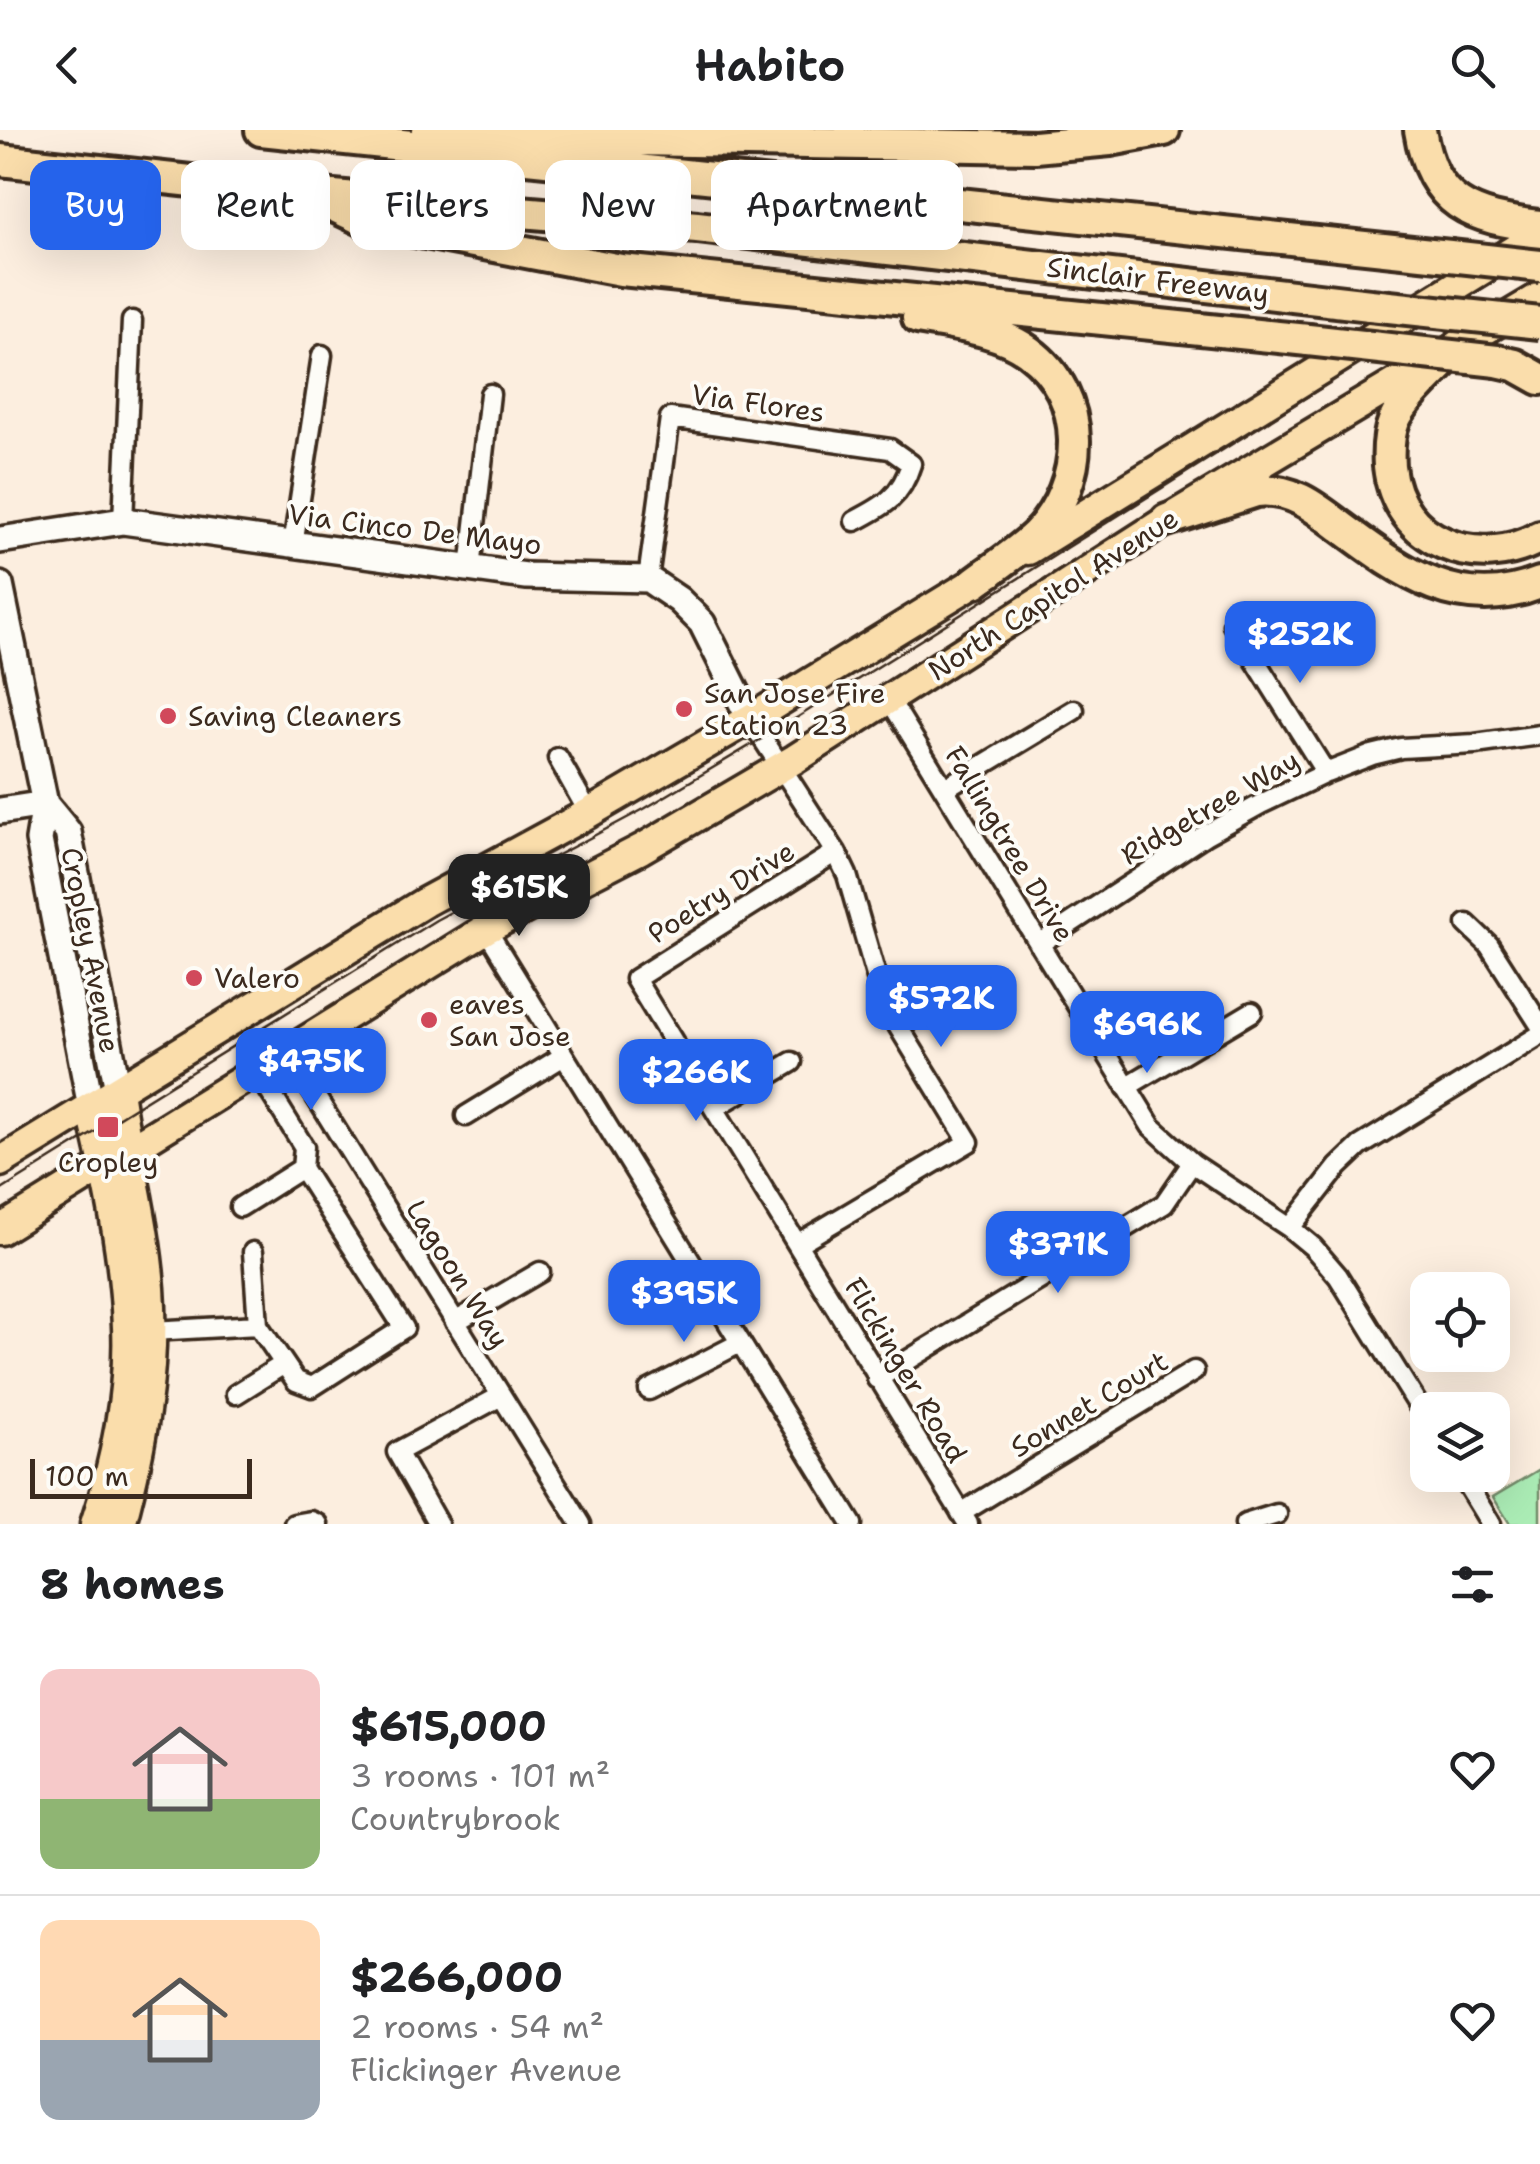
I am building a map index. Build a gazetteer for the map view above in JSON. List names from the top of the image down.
{
  "streets": {
    "highway": ["Sinclair Freeway"],
    "main road": ["North Capitol Avenue"],
    "street": [
      "Via Flores",
      "Via Cinco De Mayo",
      "Ridgetree Way",
      "Fallingtree Drive",
      "Poetry Drive",
      "Cropley Avenue",
      "Lagoon Way",
      "Flickinger Road",
      "Sonnet Court"
    ]
  },
  "crossings": [
    ["Via Flores", "Via Cinco De Mayo"],
    ["North Capitol Avenue", "Fallingtree Drive"],
    ["North Capitol Avenue", "Cropley Avenue"],
    ["North Capitol Avenue", "Lagoon Way"],
    ["Ridgetree Way", "Fallingtree Drive"],
    ["Poetry Drive", "Flickinger Road"],
    ["Flickinger Road", "Sonnet Court"]
  ],
  "places": {
    "other": [
      "San Jose Fire Station 23",
      "Saving Cleaners",
      "Valero",
      "eaves San Jose"
    ],
    "transit": ["Cropley"]
  },
  "scale_bar": "100 m",
  "page": {
    "header": "Habito",
    "chip": [
      "Buy",
      "Rent",
      "Filters",
      "New",
      "Apartment"
    ],
    "price": [
      "$252K",
      "$615K",
      "$572K",
      "$696K",
      "$475K",
      "$266K",
      "$371K",
      "$395K"
    ],
    "scale": "100 m",
    "heading": "8 homes",
    "list": [
      {
        "name": "$615,000",
        "note": "3 rooms · 101 m² · Countrybrook"
      },
      {
        "name": "$266,000",
        "note": "2 rooms · 54 m² · Flickinger Avenue"
      }
    ]
  }
}
